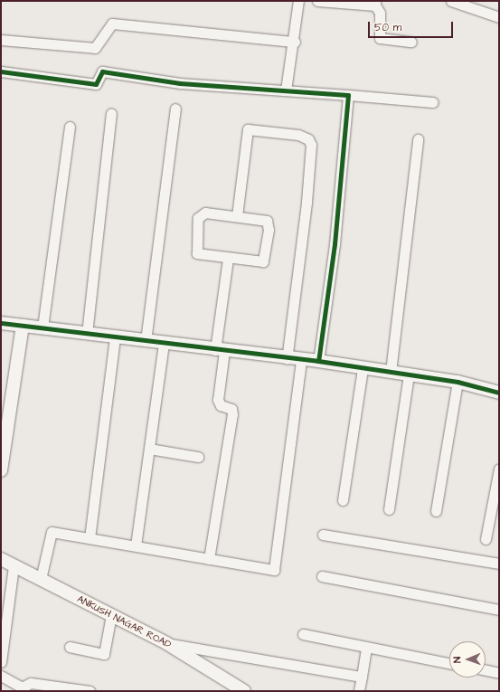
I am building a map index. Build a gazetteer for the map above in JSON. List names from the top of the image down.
{
  "streets": {
    "street": ["ANKUSH NAGAR ROAD"]
  },
  "scale_bar": "50 m",
  "north": "left"
}
